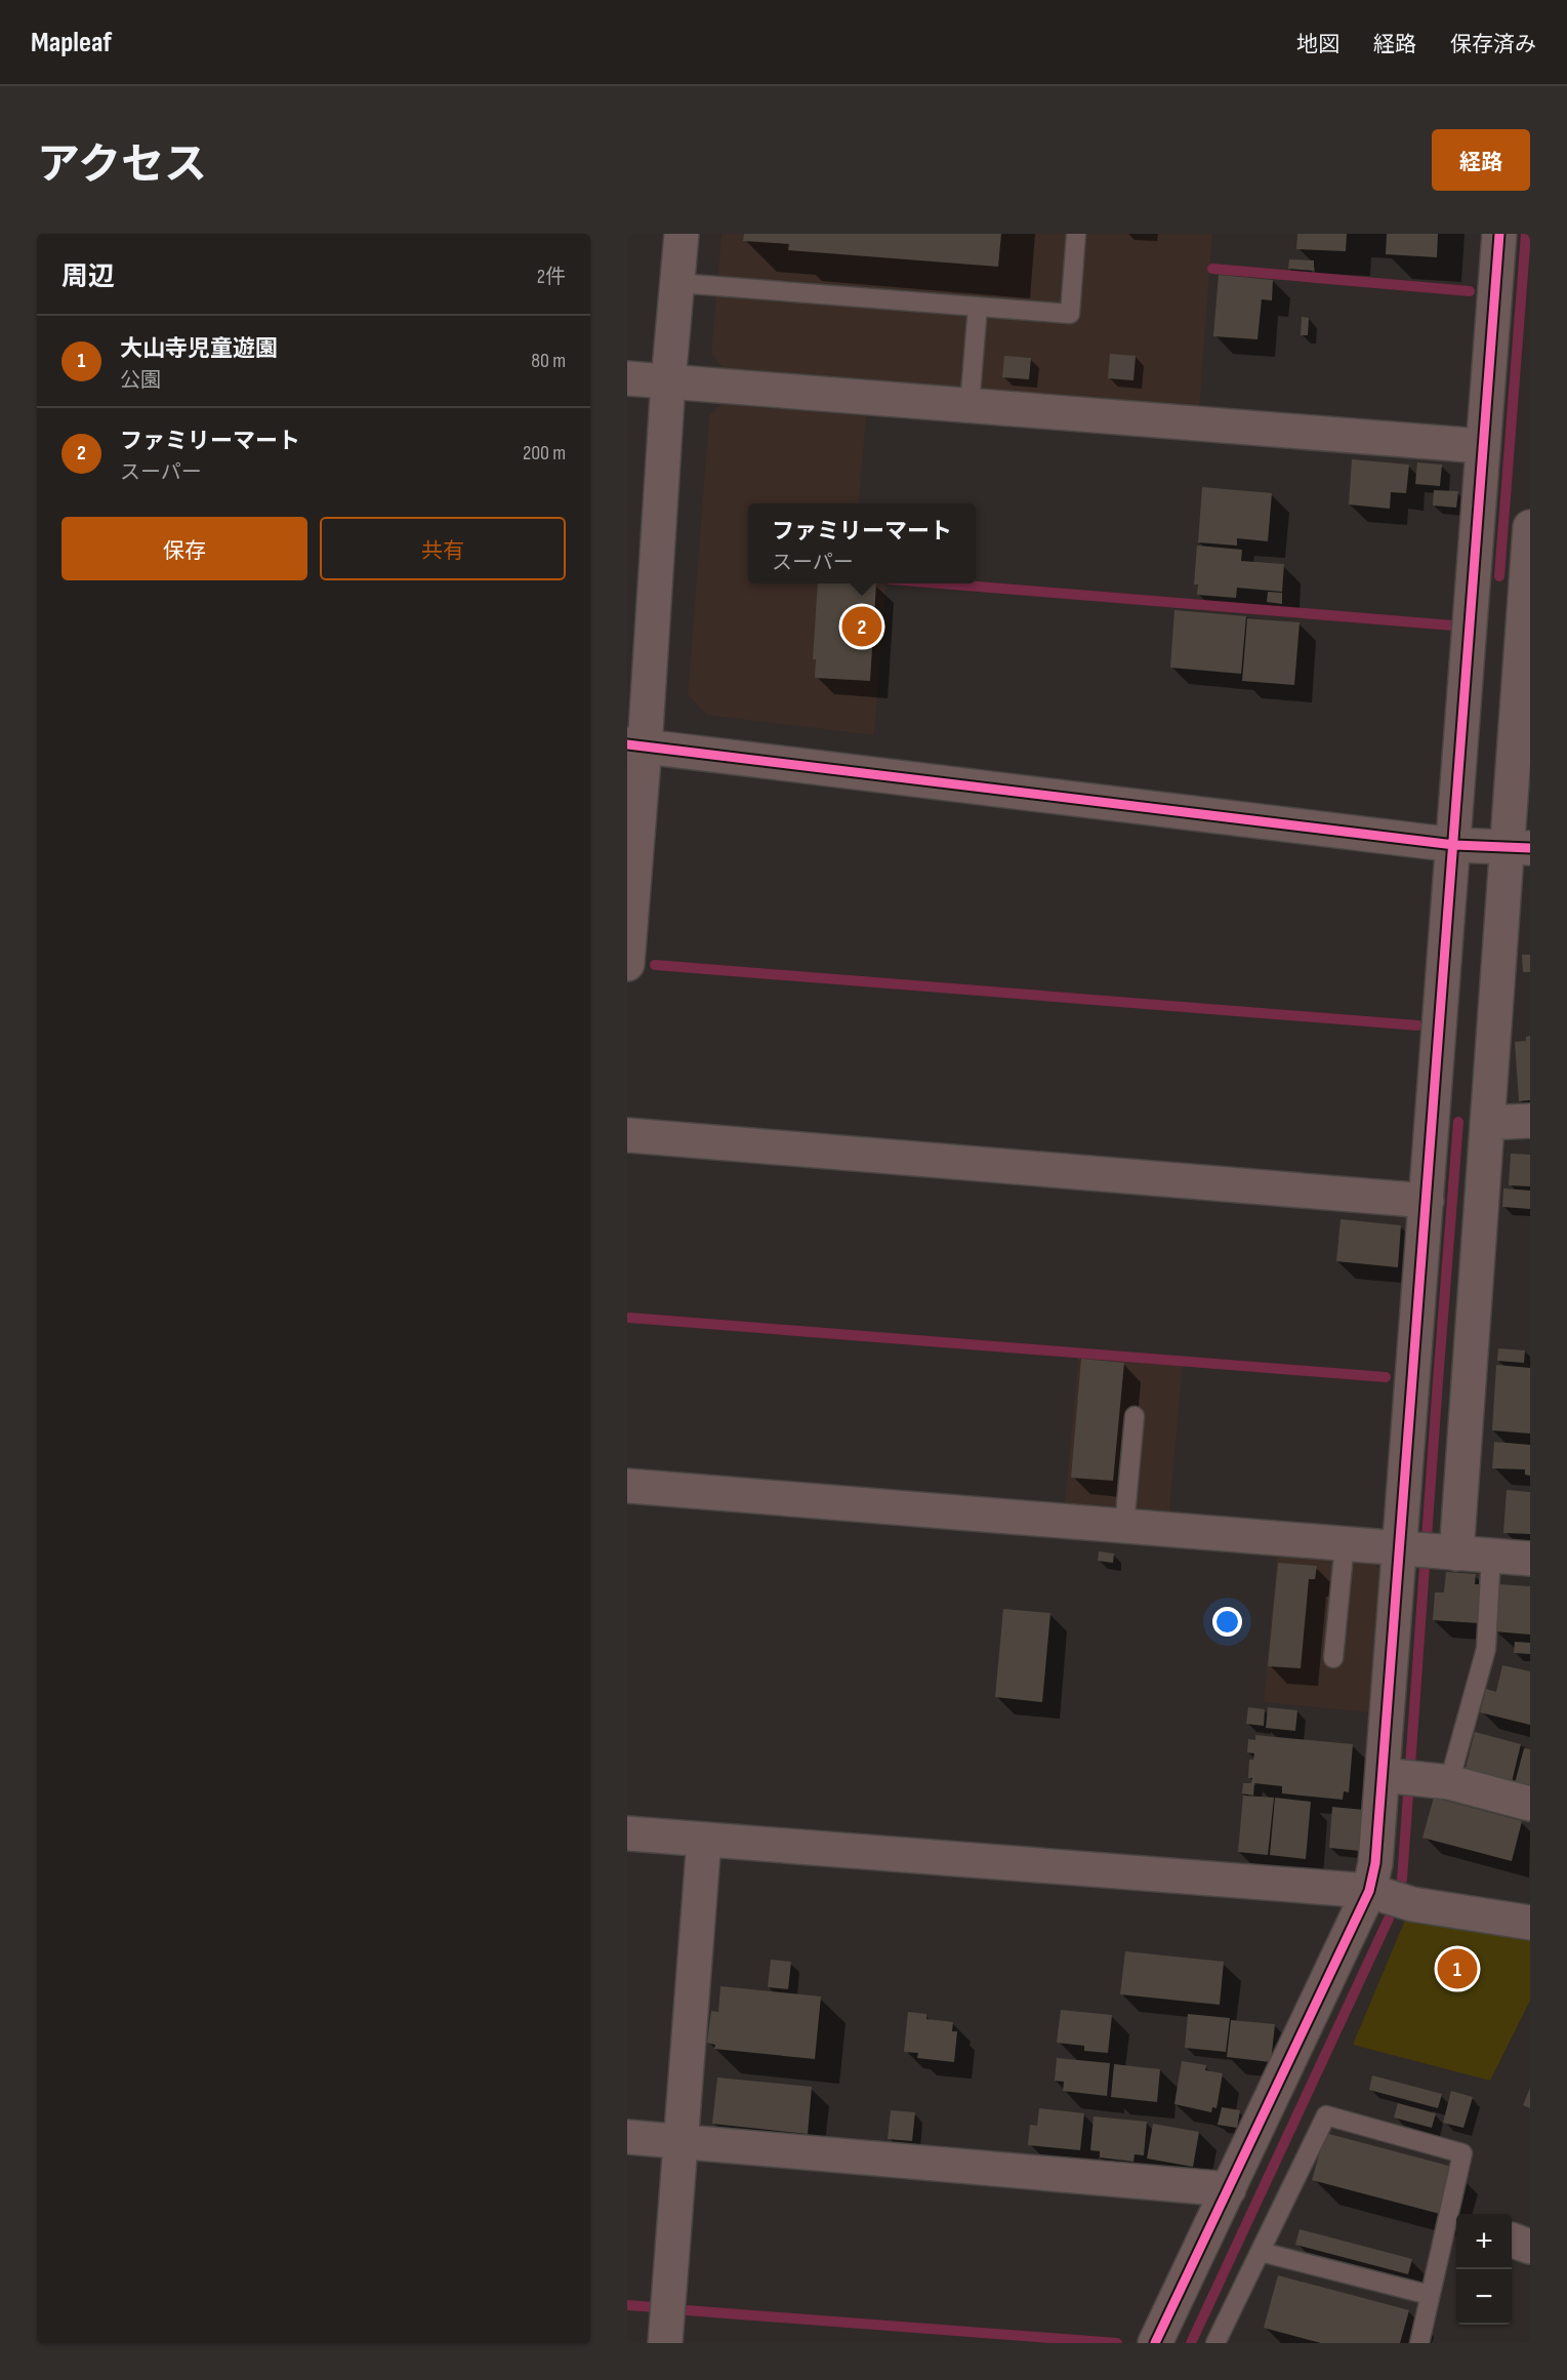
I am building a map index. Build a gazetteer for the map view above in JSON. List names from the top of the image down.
{
  "page": {
    "header": "Mapleaf",
    "nav": ["地図", "経路", "保存済み"],
    "title": "アクセス",
    "buttons": [
      "経路",
      ["保存", "共有"]
    ],
    "heading": ["周辺", "2件"],
    "list": [
      {
        "mark": "1",
        "name": "大山寺児童遊園",
        "note": "公園",
        "value": "80 m"
      },
      {
        "mark": "2",
        "name": "ファミリーマート",
        "note": "スーパー",
        "value": "200 m"
      }
    ],
    "popup": ["ファミリーマート", "スーパー"],
    "pins": ["2", "1"],
    "map_buttons": ["+", "−"]
  }
}
